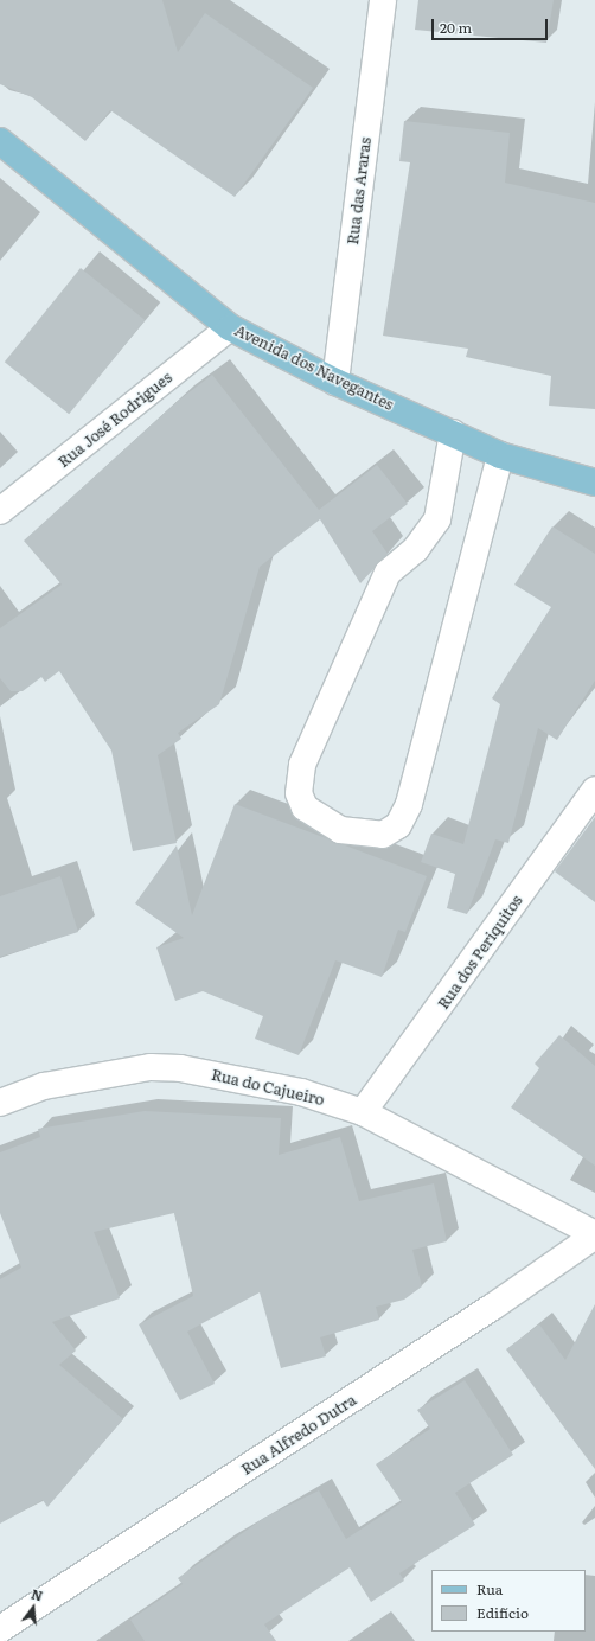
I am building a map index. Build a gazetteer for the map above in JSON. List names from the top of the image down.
{
  "streets": {
    "main road": ["Avenida dos Navegantes"],
    "street": [
      "Rua das Araras",
      "Rua José Rodrigues",
      "Rua dos Periquitos",
      "Rua do Cajueiro",
      "Rua Alfredo Dutra"
    ]
  },
  "crossings": [
    ["Rua das Araras", "Avenida dos Navegantes"],
    ["Avenida dos Navegantes", "Rua José Rodrigues"],
    ["Rua dos Periquitos", "Rua do Cajueiro"],
    ["Rua do Cajueiro", "Rua Alfredo Dutra"]
  ],
  "legend": ["Rua", "Edifício"],
  "scale_bar": "20 m",
  "north": "top"
}
